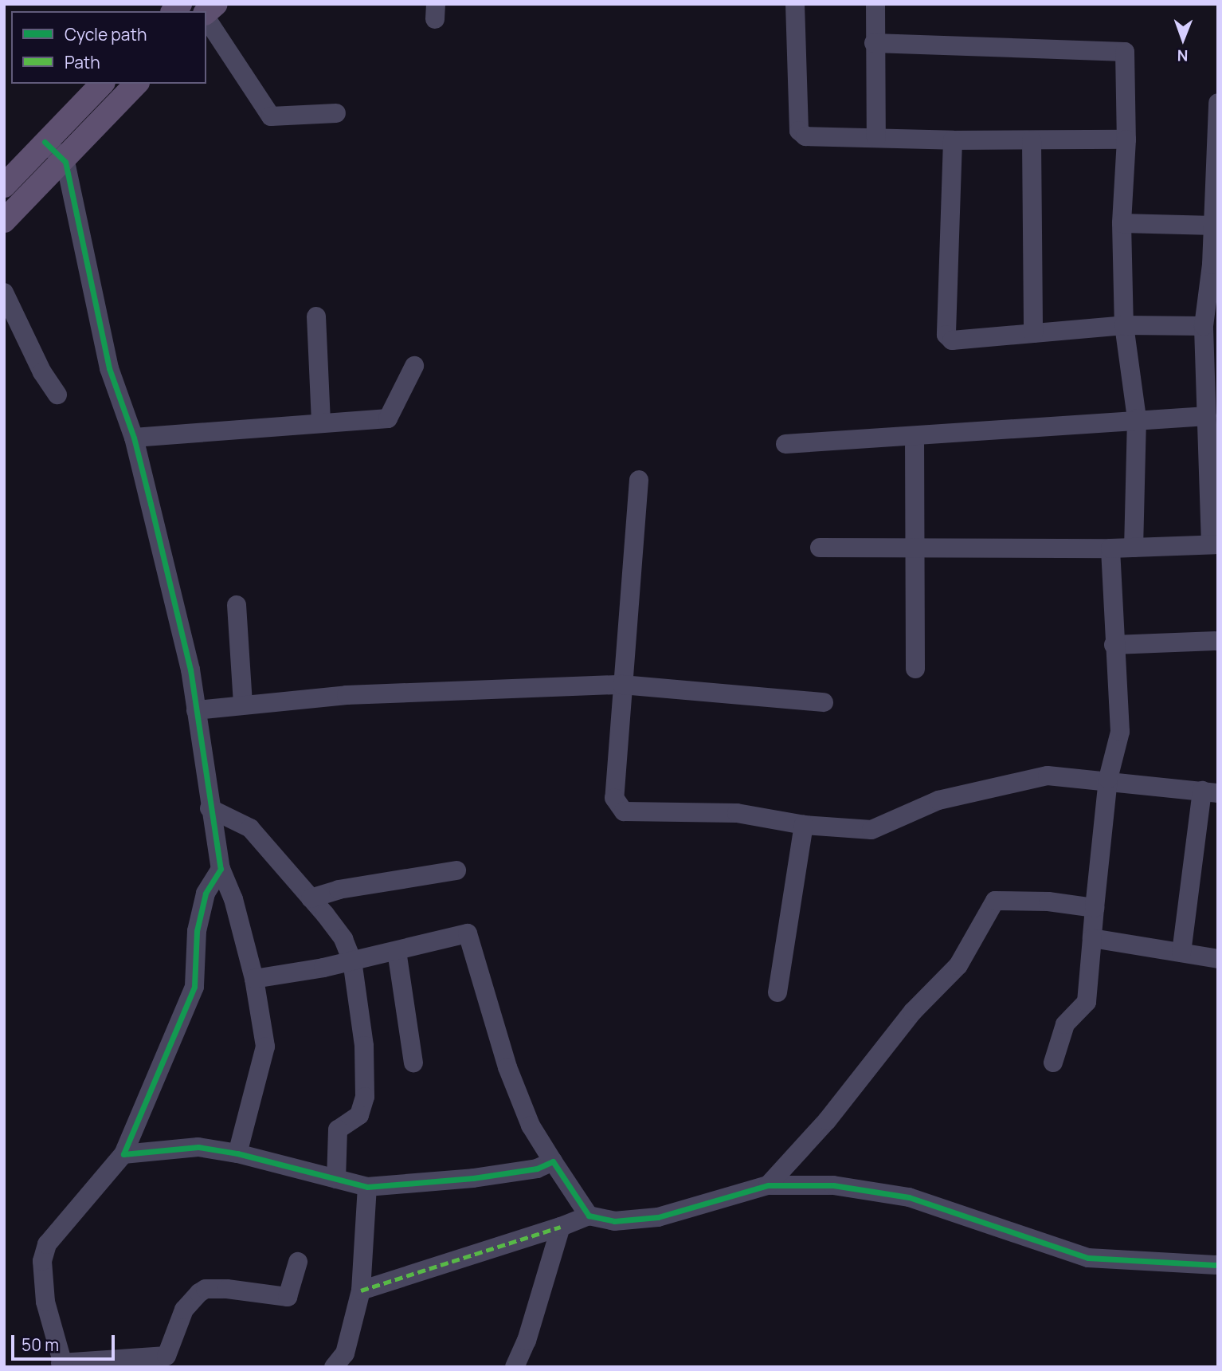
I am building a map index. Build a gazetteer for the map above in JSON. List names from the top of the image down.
{
  "legend": ["Cycle path", "Path"],
  "scale_bar": "50 m",
  "north": "bottom"
}
